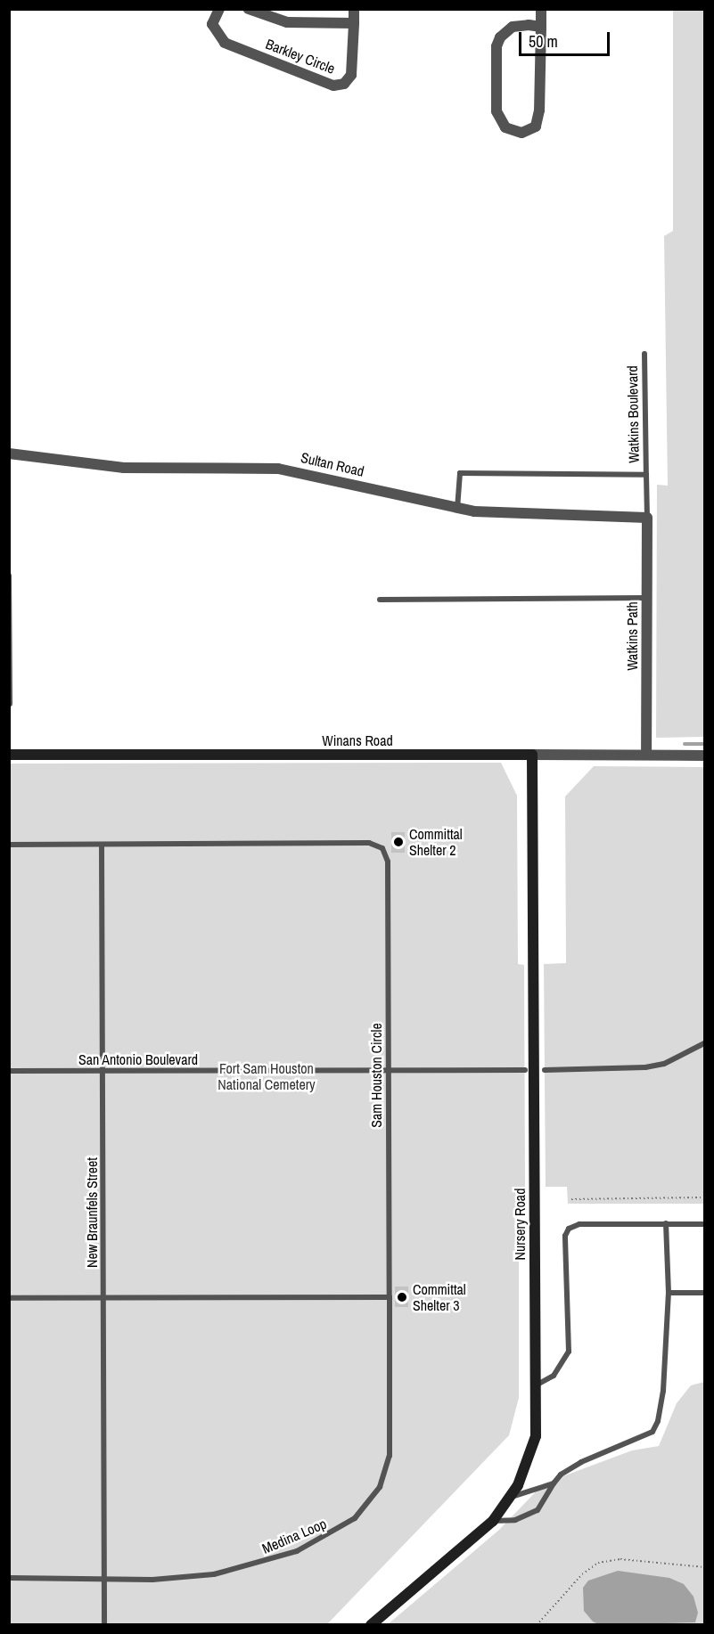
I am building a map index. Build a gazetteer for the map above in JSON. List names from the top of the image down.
{
  "streets": {
    "street": [
      "Barkley Circle",
      "Sultan Road",
      "Watkins Path",
      "Winans Road",
      "Nursery Road"
    ],
    "lane": [
      "Watkins Boulevard",
      "San Antonio Boulevard",
      "Sam Houston Circle",
      "New Braunfels Street",
      "Medina Loop"
    ]
  },
  "crossings": [
    ["Watkins Boulevard", "Sultan Road"],
    ["Watkins Boulevard", "Watkins Path"],
    ["Sultan Road", "Watkins Path"],
    ["Watkins Path", "Winans Road"],
    ["Winans Road", "Nursery Road"],
    ["San Antonio Boulevard", "Sam Houston Circle"],
    ["San Antonio Boulevard", "New Braunfels Street"],
    ["Sam Houston Circle", "New Braunfels Street"],
    ["Sam Houston Circle", "Medina Loop"],
    ["New Braunfels Street", "Medina Loop"]
  ],
  "parks": ["Fort Sam Houston National Cemetery"],
  "places": ["Committal Shelter 2", "Committal Shelter 3"],
  "scale_bar": "50 m"
}
